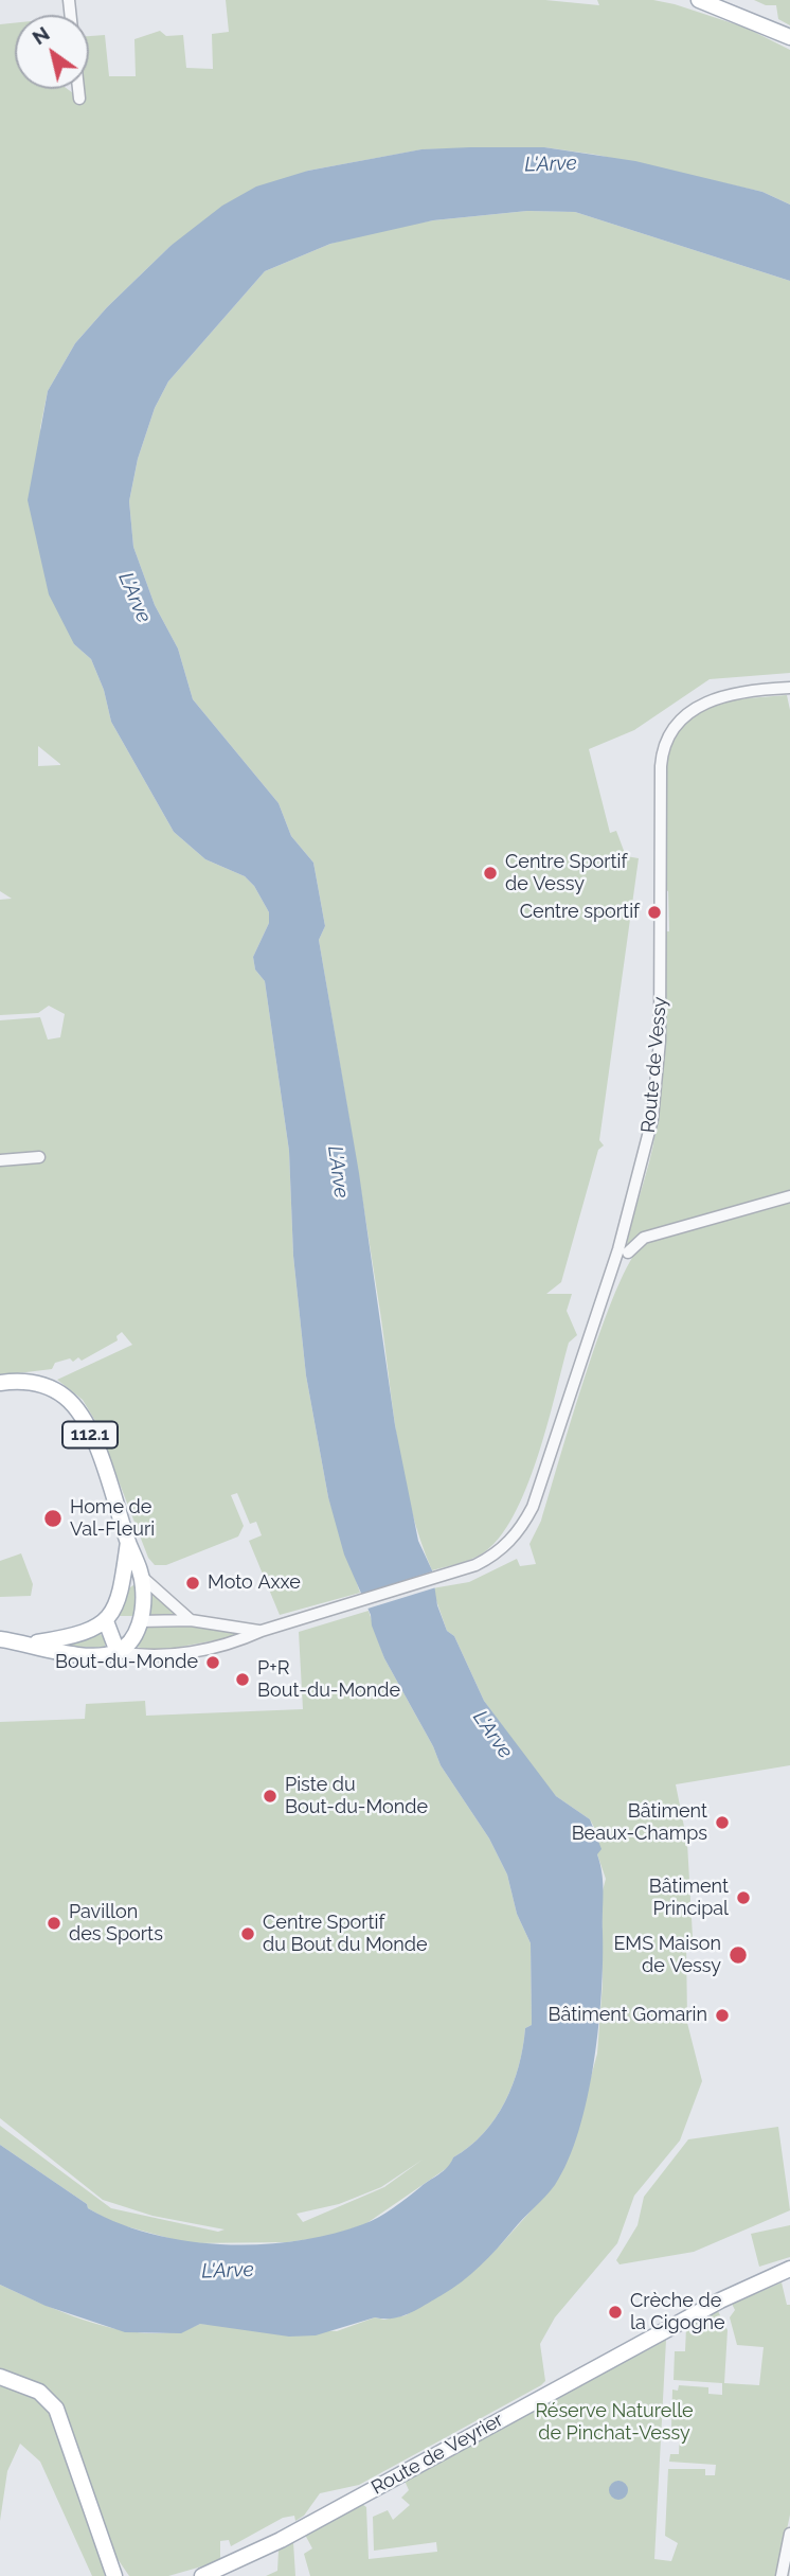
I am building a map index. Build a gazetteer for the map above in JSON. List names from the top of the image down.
{
  "streets": {
    "main road": ["112.1", "Route de Veyrier"],
    "street": ["Route de Vessy"]
  },
  "water": ["L'Arve"],
  "parks": ["Réserve Naturelle de Pinchat-Vessy"],
  "places": [
    "Centre Sportif de Vessy",
    "Centre sportif",
    "Home de Val-Fleuri",
    "Moto Axxe",
    "Bout-du-Monde",
    "P+R Bout-du-Monde",
    "Piste du Bout-du-Monde",
    "Bâtiment Beaux-Champs",
    "Bâtiment Principal",
    "Pavillon des Sports",
    "Centre Sportif du Bout du Monde",
    "EMS Maison de Vessy",
    "Bâtiment Gomarin",
    "Crèche de la Cigogne"
  ],
  "north": "top left"
}
